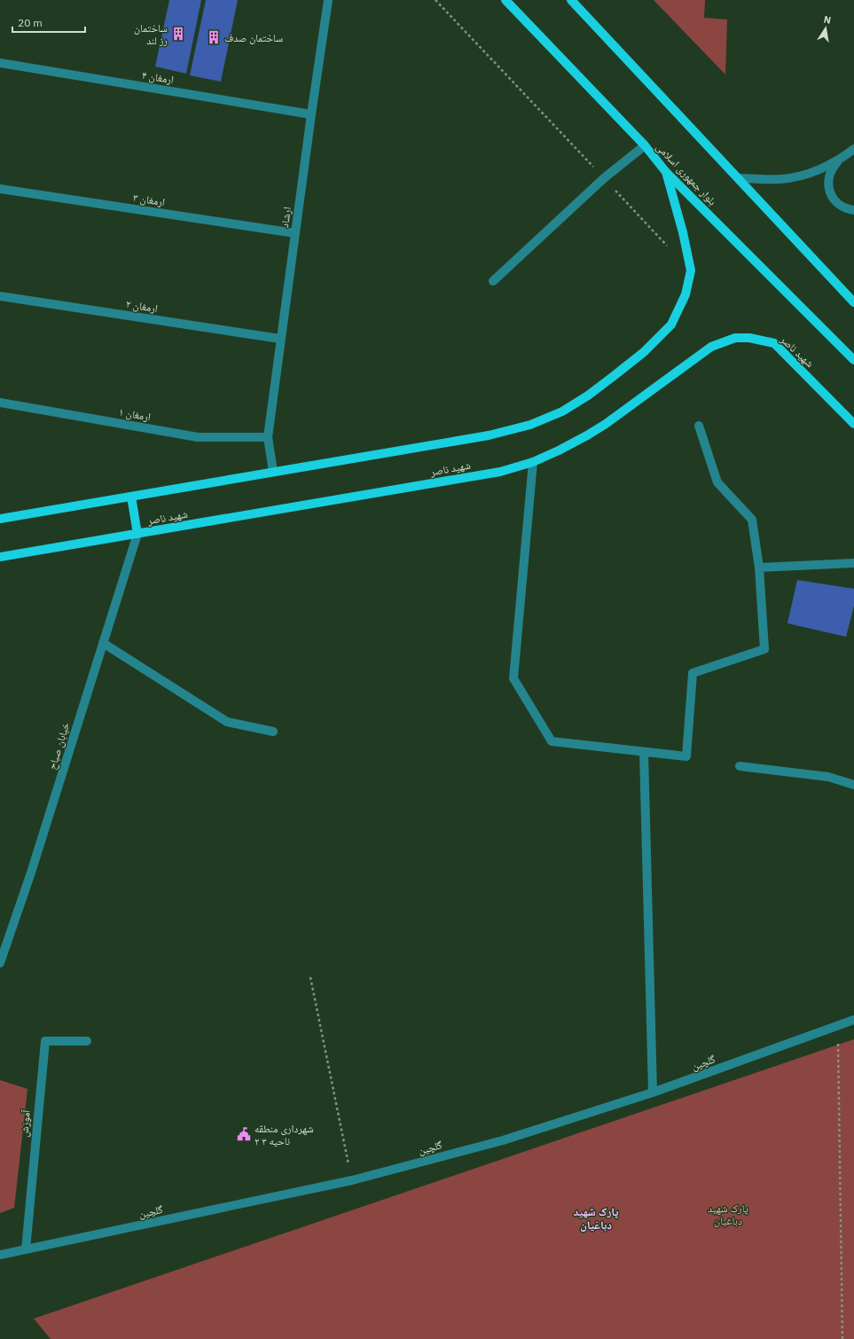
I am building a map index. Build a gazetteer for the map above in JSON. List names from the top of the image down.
{
  "streets": {
    "main road": ["بلوار جمهوری اسلامی", "شهید ناصر"],
    "street": [
      "ارمغان ۴",
      "ارمغان ۳",
      "ارشاد",
      "ارمغان ۲",
      "ارمغان ۱",
      "خیابان صباح",
      "گلچین",
      "آموزش"
    ]
  },
  "crossings": [
    ["ارمغان ۴", "ارشاد"],
    ["ارمغان ۳", "ارشاد"],
    ["ارشاد", "ارمغان ۲"],
    ["ارشاد", "ارمغان ۱"],
    ["شهید ناصر", "خیابان صباح"],
    ["گلچین", "آموزش"]
  ],
  "districts": ["پارک شهید دباغیان"],
  "parks": ["پارک شهید دباغیان"],
  "places": {
    "building": ["ساختمان رز لند", "ساختمان صدف"],
    "public building": ["شهرداری منطقه ۲ ناحیه ۳"]
  },
  "scale_bar": "20 m",
  "north": "top"
}
